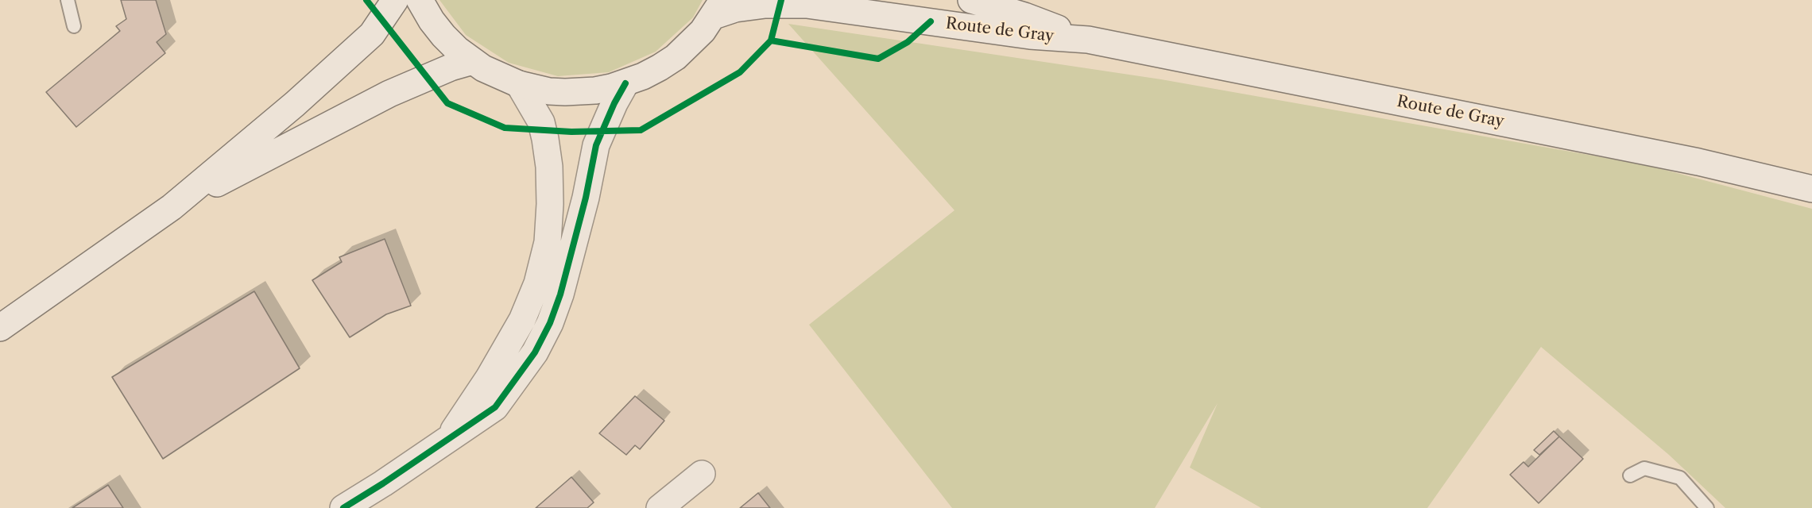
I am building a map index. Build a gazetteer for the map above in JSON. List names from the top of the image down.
{
  "streets": {
    "main road": ["Route de Gray"]
  }
}
